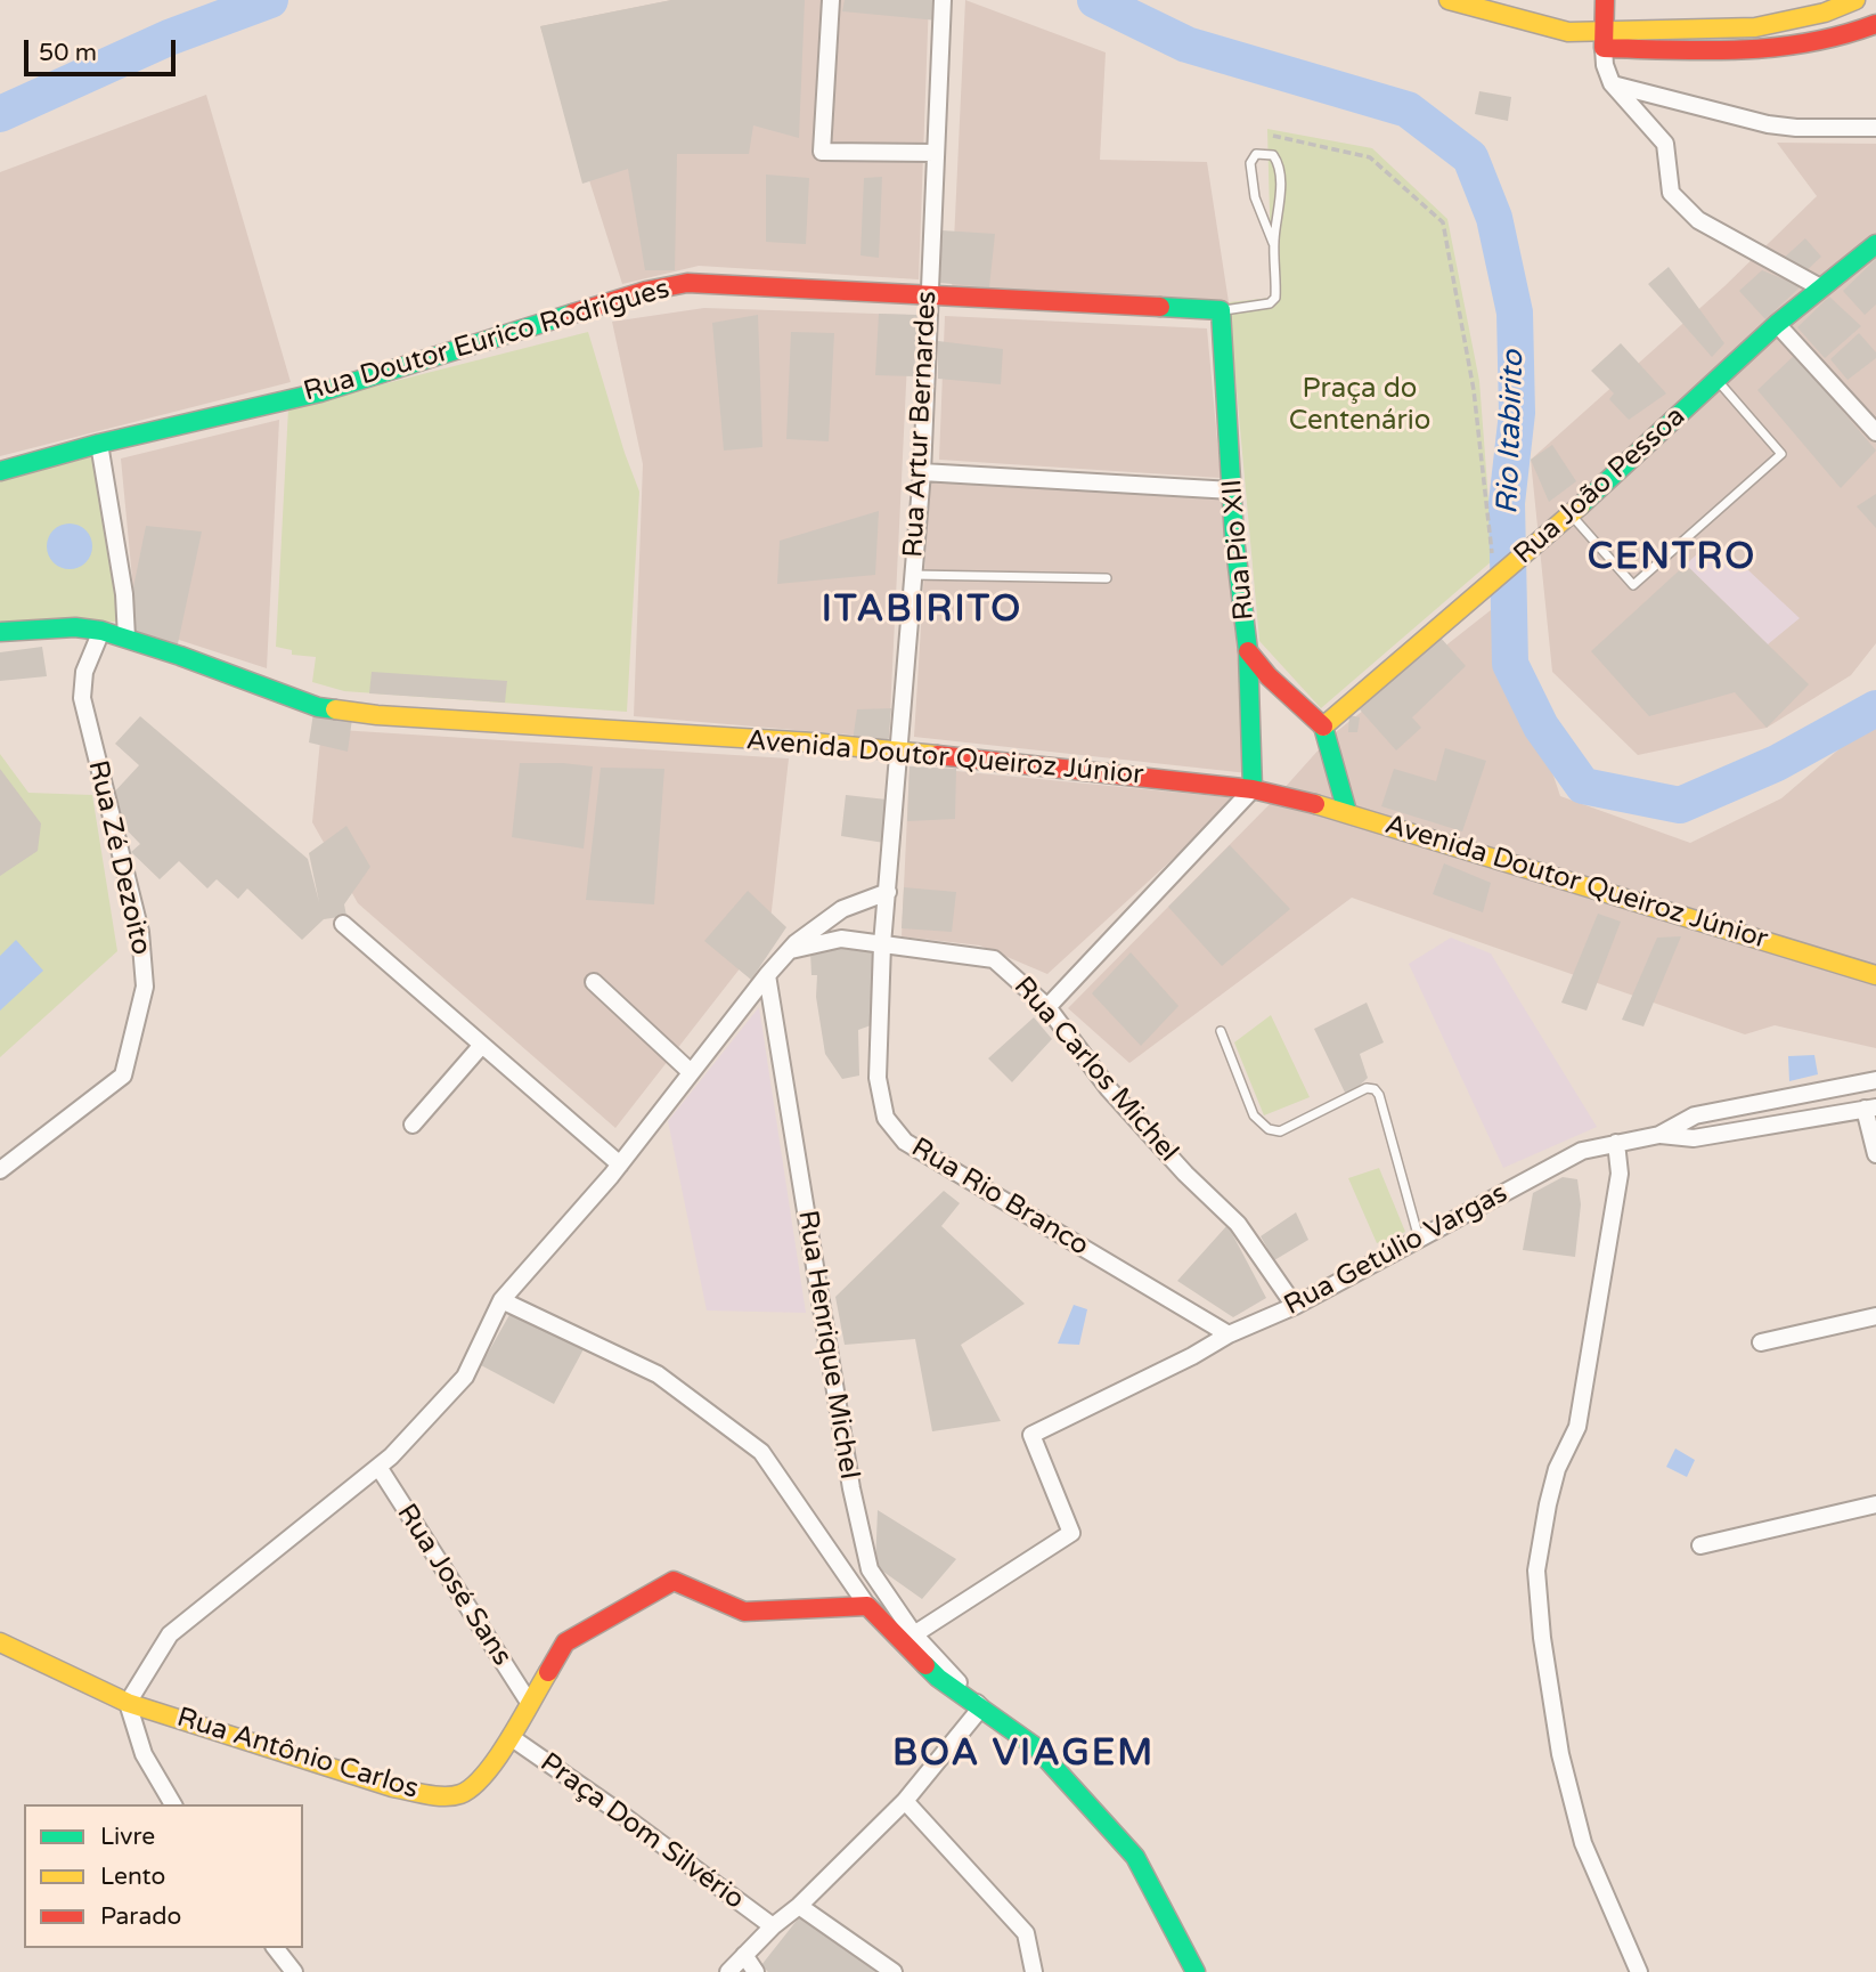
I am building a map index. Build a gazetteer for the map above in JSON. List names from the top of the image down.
{
  "streets": {
    "main road": [
      "Rua Doutor Eurico Rodrigues",
      "Rua João Pessoa",
      "Rua Pio XII",
      "Avenida Doutor Queiroz Júnior",
      "Rua Antônio Carlos"
    ],
    "street": [
      "Rua Artur Bernardes",
      "Rua Zé Dezoito",
      "Rua Carlos Michel",
      "Rua Rio Branco",
      "Rua Getúlio Vargas",
      "Rua Henrique Michel",
      "Rua José Sans",
      "Praça Dom Silvério"
    ]
  },
  "crossings": [
    ["Rua Doutor Eurico Rodrigues", "Rua Artur Bernardes"],
    ["Rua Doutor Eurico Rodrigues", "Rua Pio XII"],
    ["Rua Artur Bernardes", "Avenida Doutor Queiroz Júnior"],
    ["Rua Artur Bernardes", "Rua Carlos Michel"],
    ["Rua Artur Bernardes", "Rua Rio Branco"],
    ["Rua Pio XII", "Avenida Doutor Queiroz Júnior"],
    ["Avenida Doutor Queiroz Júnior", "Rua Zé Dezoito"],
    ["Rua Carlos Michel", "Rua Rio Branco"],
    ["Rua Carlos Michel", "Rua Getúlio Vargas"],
    ["Rua Rio Branco", "Rua Getúlio Vargas"],
    ["Rua Getúlio Vargas", "Rua Henrique Michel"],
    ["Rua José Sans", "Rua Antônio Carlos"],
    ["Rua Antônio Carlos", "Praça Dom Silvério"]
  ],
  "districts": ["CENTRO", "ITABIRITO", "BOA VIAGEM"],
  "water": ["Rio Itabirito"],
  "parks": ["Praça do Centenário"],
  "legend": ["Livre", "Lento", "Parado"],
  "scale_bar": "50 m"
}
